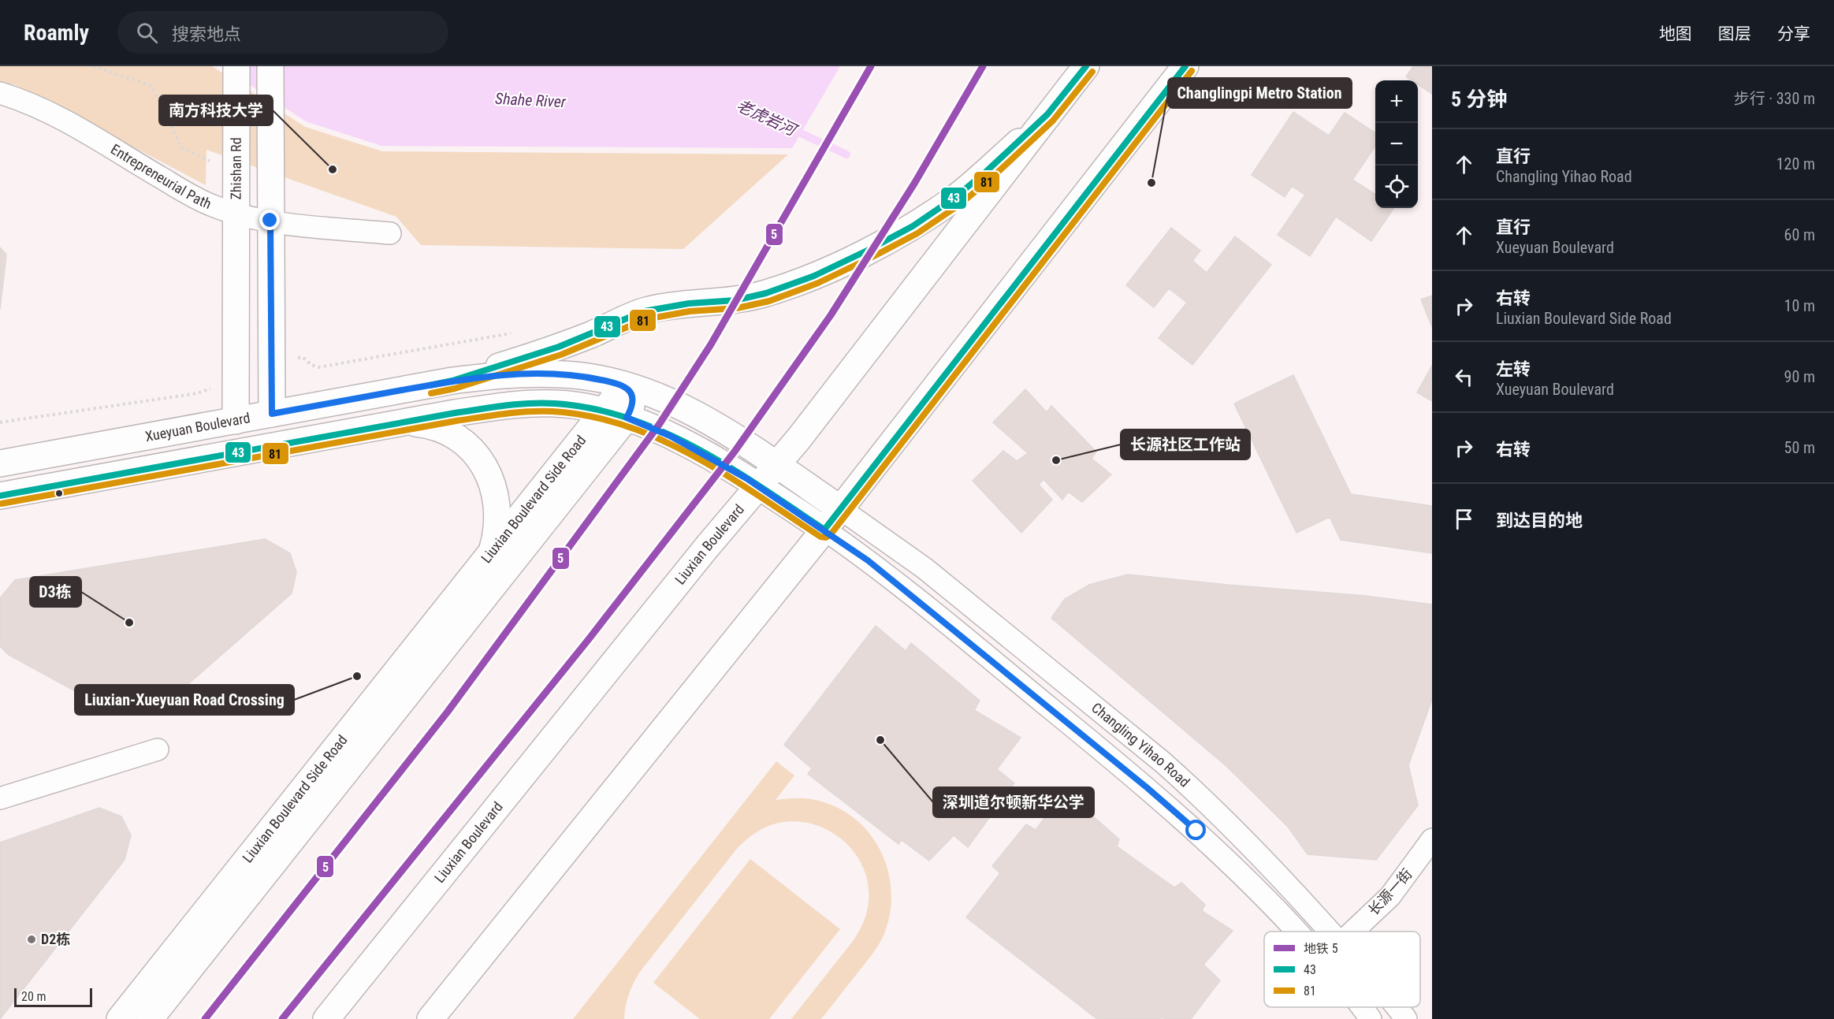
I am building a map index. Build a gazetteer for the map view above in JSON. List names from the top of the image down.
{
  "streets": {
    "main road": [
      "Zhishan Rd",
      "Xueyuan Boulevard",
      "Liuxian Boulevard Side Road",
      "Liuxian Boulevard"
    ],
    "street": ["Entrepreneurial Path", "Changling Yihao Road", "长源一街"]
  },
  "crossings": [
    ["Zhishan Rd", "Entrepreneurial Path"],
    ["Zhishan Rd", "Xueyuan Boulevard"],
    ["Xueyuan Boulevard", "Liuxian Boulevard Side Road"],
    ["Xueyuan Boulevard", "Liuxian Boulevard"],
    ["Xueyuan Boulevard", "Changling Yihao Road"]
  ],
  "water": ["Shahe River", "老虎岩河"],
  "places": [
    "南方科技大学",
    "Changlingpi Metro Station",
    "长源社区工作站",
    "D3栋",
    "Liuxian-Xueyuan Road Crossing",
    "深圳道尔顿新华公学",
    "D2栋"
  ],
  "lines": ["metro line 5", "transit line 43", "transit line 81"],
  "legend": ["地铁 5", "43", "81"],
  "scale_bar": "20 m",
  "page": {
    "header": "Roamly",
    "search": "搜索地点",
    "nav": ["地图", "图层", "分享"],
    "heading": ["5 分钟", "步行 · 330 m"],
    "map_buttons": ["+", "−"],
    "list": [
      ["直行", "Changling Yihao Road", "120 m"],
      ["直行", "Xueyuan Boulevard", "60 m"],
      ["右转", "Liuxian Boulevard Side Road", "10 m"],
      ["左转", "Xueyuan Boulevard", "90 m"],
      ["右转", "50 m"],
      "到达目的地"
    ],
    "scale": "20 m"
  }
}
